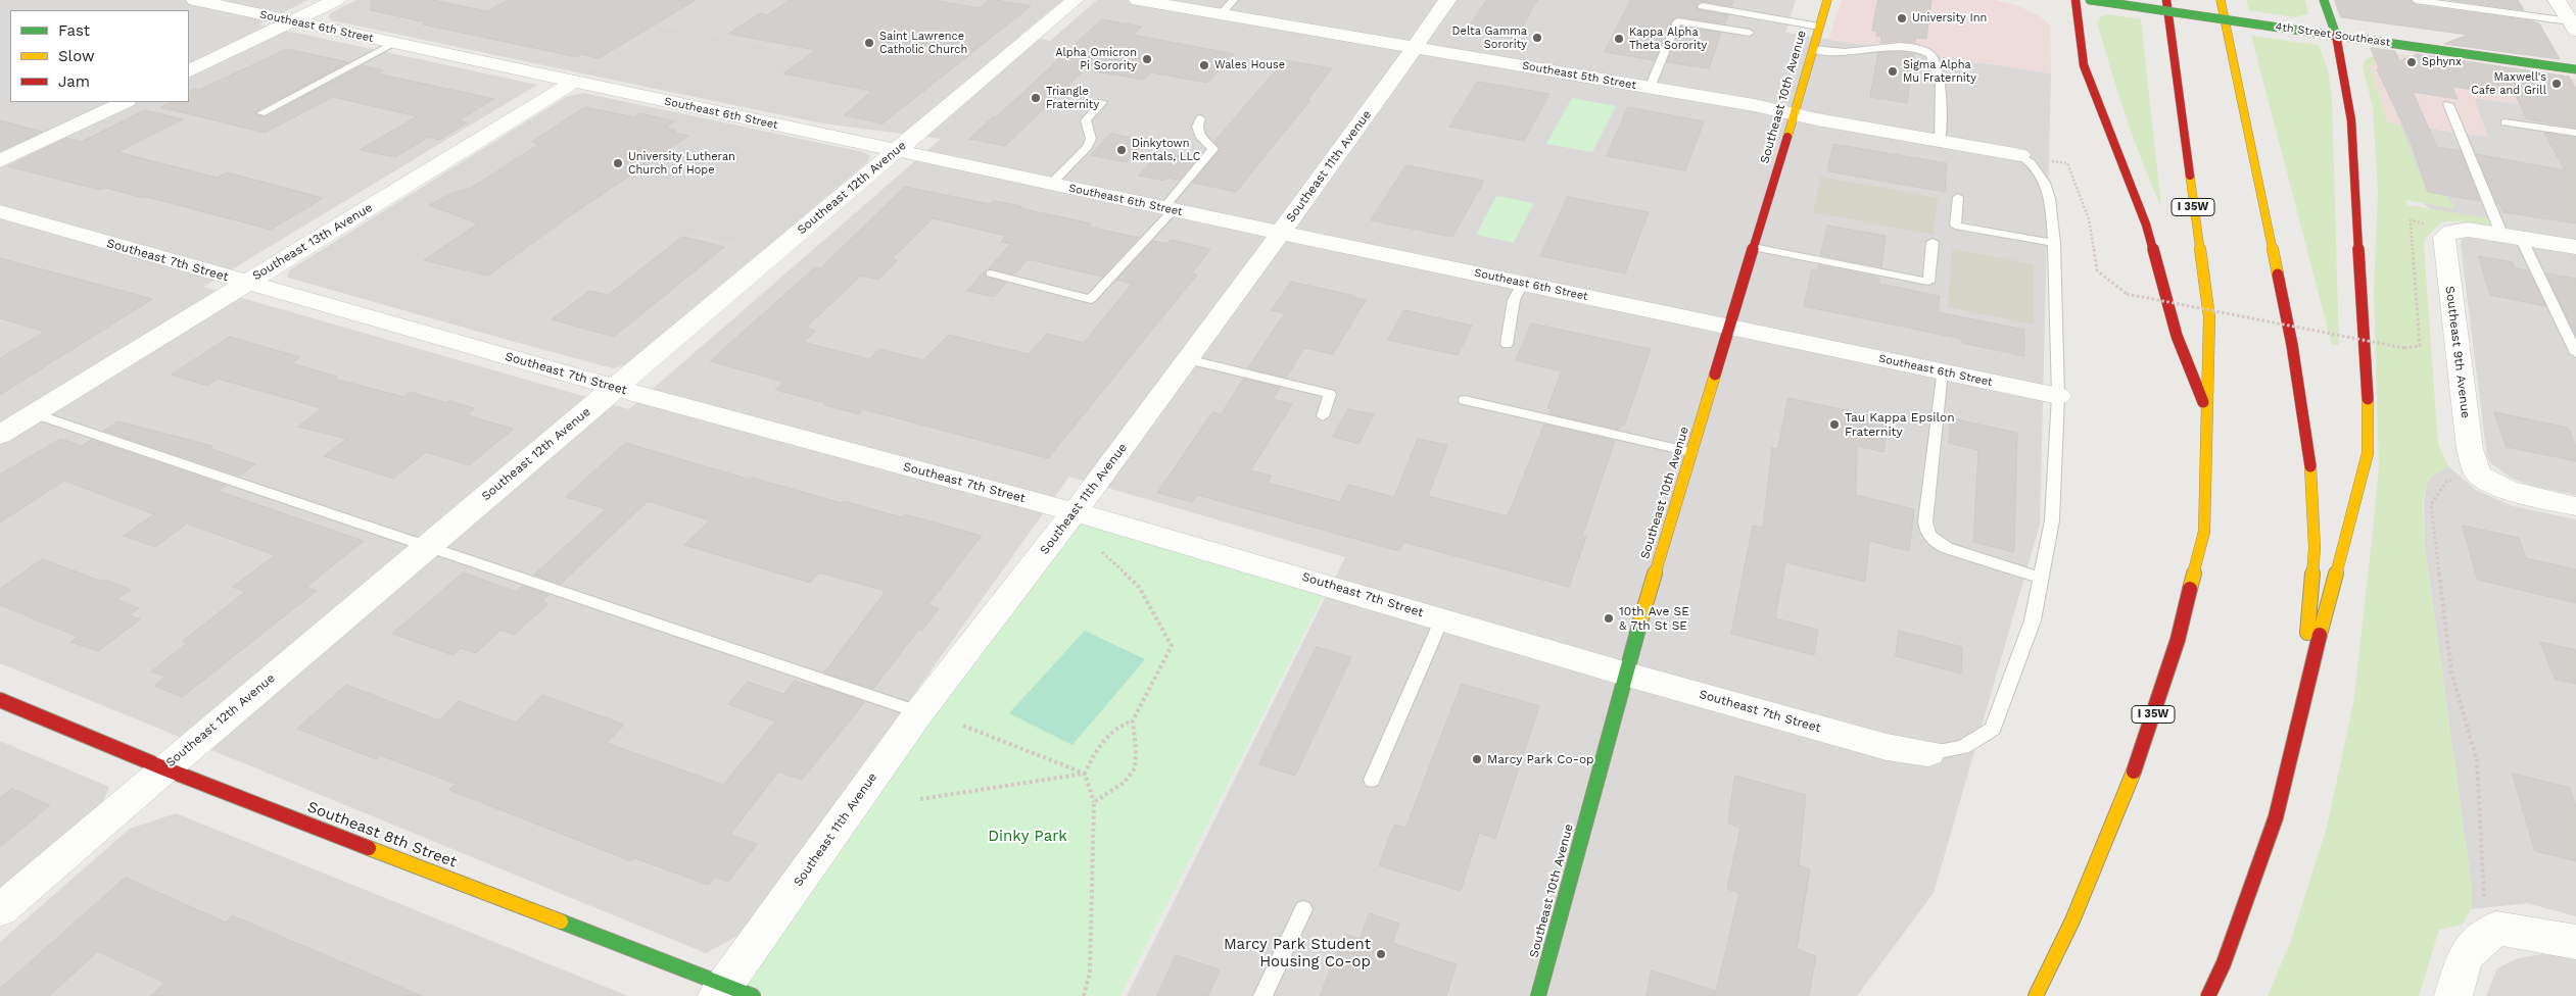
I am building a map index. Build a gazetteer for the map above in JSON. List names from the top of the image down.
{
  "streets": {
    "main road": [
      "4th Street Southeast",
      "Southeast 10th Avenue",
      "I 35W",
      "Southeast 8th Street"
    ],
    "street": [
      "Southeast 6th Street",
      "Southeast 5th Street",
      "Southeast 11th Avenue",
      "Southeast 12th Avenue",
      "Southeast 13th Avenue",
      "Southeast 7th Street",
      "Southeast 9th Avenue"
    ]
  },
  "crossings": [
    ["Southeast 6th Street", "Southeast 10th Avenue"],
    ["Southeast 6th Street", "Southeast 11th Avenue"],
    ["Southeast 6th Street", "Southeast 12th Avenue"],
    ["Southeast 6th Street", "Southeast 13th Avenue"],
    ["Southeast 5th Street", "Southeast 10th Avenue"],
    ["Southeast 5th Street", "Southeast 11th Avenue"],
    ["Southeast 10th Avenue", "Southeast 7th Street"],
    ["Southeast 11th Avenue", "Southeast 7th Street"],
    ["Southeast 11th Avenue", "Southeast 8th Street"],
    ["Southeast 12th Avenue", "Southeast 7th Street"],
    ["Southeast 12th Avenue", "Southeast 8th Street"],
    ["Southeast 13th Avenue", "Southeast 7th Street"]
  ],
  "parks": ["Dinky Park"],
  "places": [
    "University Inn",
    "Delta Gamma Sorority",
    "Kappa Alpha Theta Sorority",
    "Saint Lawrence Catholic Church",
    "Alpha Omicron Pi Sorority",
    "Sphynx",
    "Wales House",
    "Sigma Alpha Mu Fraternity",
    "Maxwell's Cafe and Grill",
    "Triangle Fraternity",
    "Dinkytown Rentals, LLC",
    "University Lutheran Church of Hope",
    "Tau Kappa Epsilon Fraternity",
    "10th Ave SE & 7th St SE",
    "Marcy Park Co-op",
    "Marcy Park Student Housing Co-op"
  ],
  "legend": ["Fast", "Slow", "Jam"]
}
